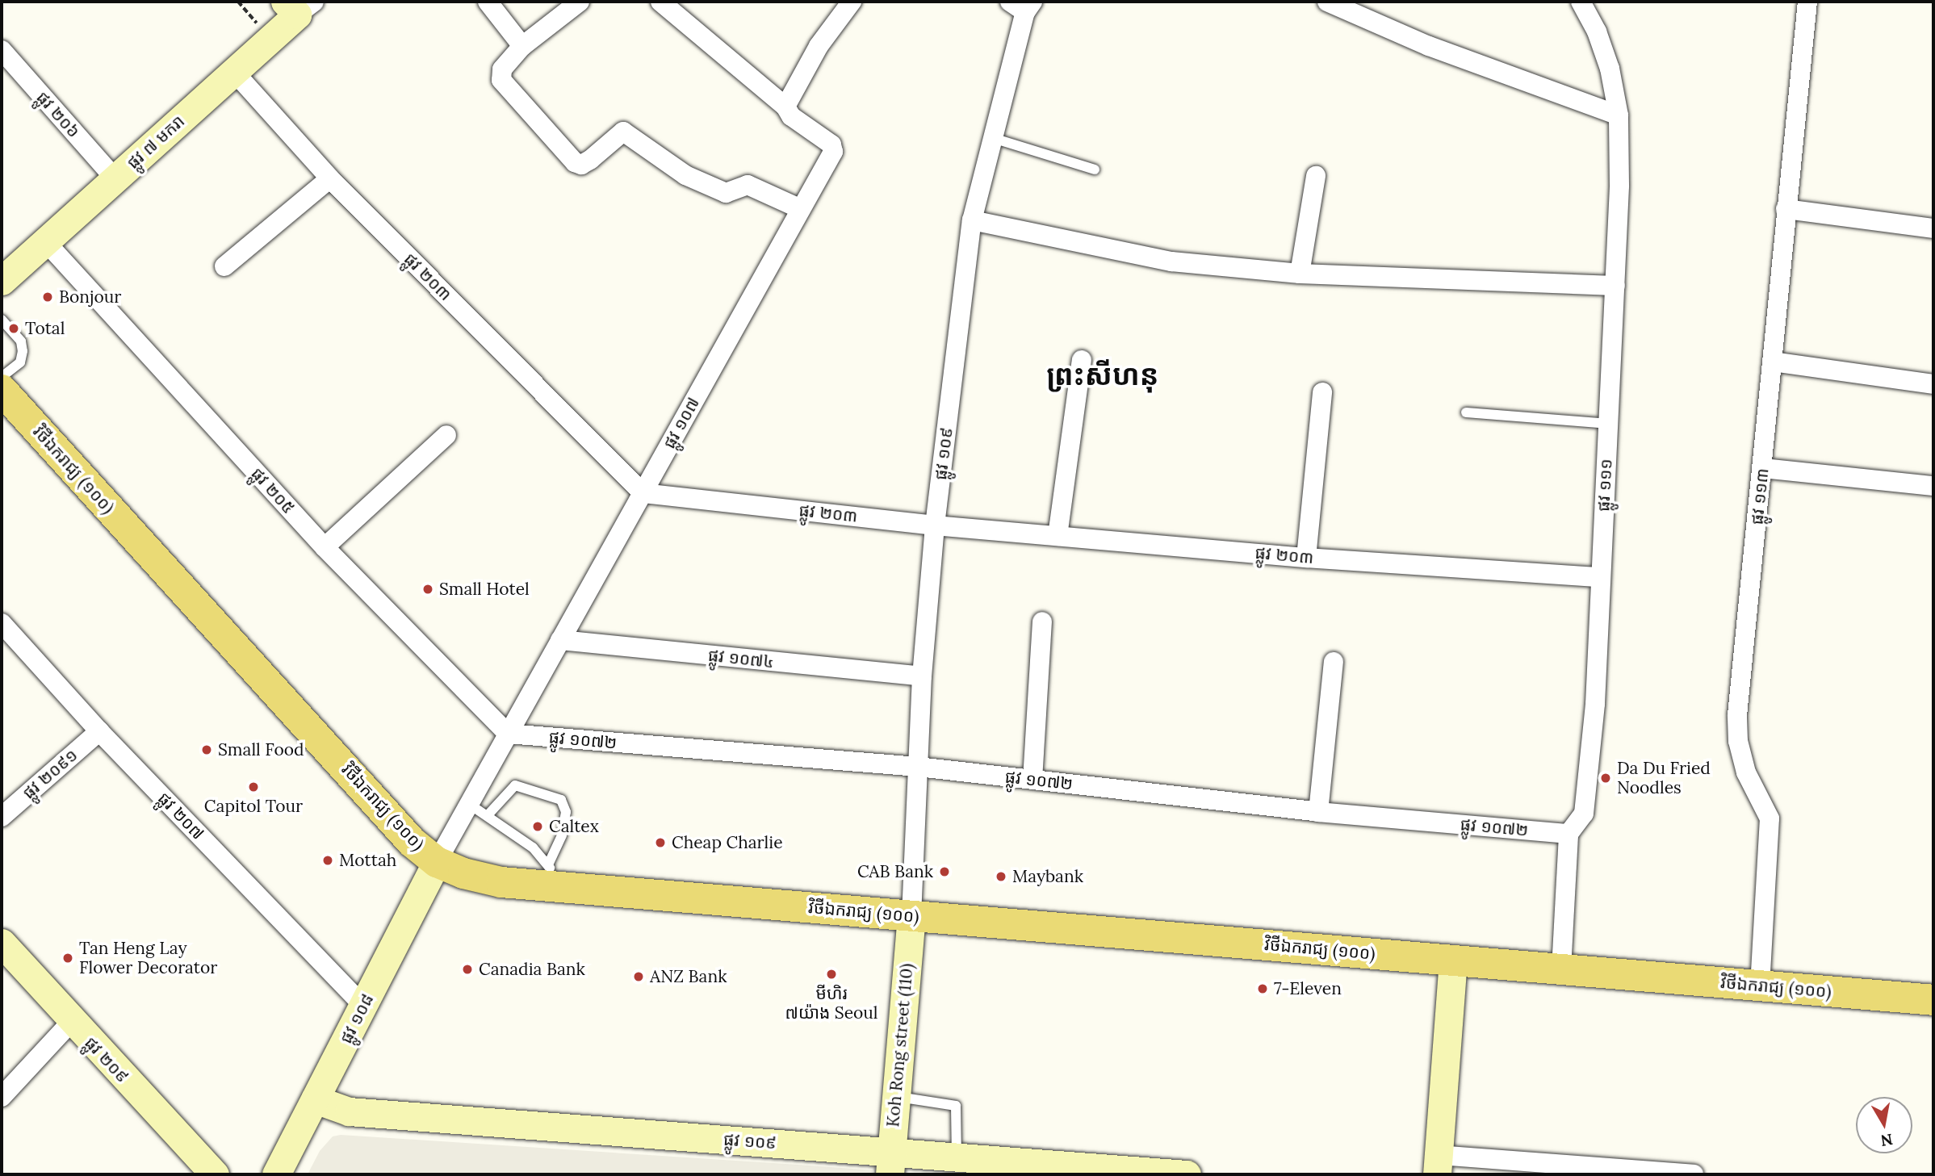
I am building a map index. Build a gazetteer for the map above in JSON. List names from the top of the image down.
{
  "streets": {
    "main road": [
      "ផ្លូវ ៧ មករា",
      "ផ្លូវ ១០៩",
      "វិថីឯករាជ្យ (១០០)",
      "ផ្លូវ ១០៨",
      "Koh Rong street (110)",
      "ផ្លូវ ២០៩"
    ],
    "street": [
      "ផ្លូវ ២០៦",
      "ផ្លូវ ២០៣",
      "ផ្លូវ ១០៧",
      "ផ្លូវ ១១១",
      "ផ្លូវ ២០៥",
      "ផ្លូវ ១១៣",
      "ផ្លូវ ១០៧៤",
      "ផ្លូវ ១០៧២",
      "ផ្លូវ ២០៩១",
      "ផ្លូវ ២០៧"
    ]
  },
  "crossings": [
    ["ផ្លូវ ២០៦", "ផ្លូវ ៧ មករា"],
    ["ផ្លូវ ៧ មករា", "ផ្លូវ ២០៣"],
    ["ផ្លូវ ៧ មករា", "ផ្លូវ ២០៥"],
    ["ផ្លូវ ២០៣", "ផ្លូវ ១០៧"],
    ["ផ្លូវ ២០៣", "ផ្លូវ ១០៩"],
    ["ផ្លូវ ២០៣", "ផ្លូវ ១១១"],
    ["ផ្លូវ ១០៧", "វិថីឯករាជ្យ (១០០)"],
    ["ផ្លូវ ១០៧", "ផ្លូវ ២០៥"],
    ["ផ្លូវ ១០៧", "ផ្លូវ ១០៧៤"],
    ["ផ្លូវ ១០៧", "ផ្លូវ ១០៧២"],
    ["ផ្លូវ ១០៧", "ផ្លូវ ១០៨"],
    ["ផ្លូវ ១០៩", "វិថីឯករាជ្យ (១០០)"],
    ["ផ្លូវ ១០៩", "ផ្លូវ ១០៧៤"],
    ["ផ្លូវ ១០៩", "ផ្លូវ ១០៧២"],
    ["ផ្លូវ ១០៩", "ផ្លូវ ១០៨"],
    ["ផ្លូវ ១០៩", "Koh Rong street (110)"],
    ["វិថីឯករាជ្យ (១០០)", "ផ្លូវ ១១៣"],
    ["វិថីឯករាជ្យ (១០០)", "ផ្លូវ ១០៨"],
    ["វិថីឯករាជ្យ (១០០)", "Koh Rong street (110)"],
    ["ផ្លូវ ១១១", "ផ្លូវ ១០៧២"],
    ["ផ្លូវ ២០៥", "ផ្លូវ ១០៧២"],
    ["ផ្លូវ ២០៩១", "ផ្លូវ ២០៧"],
    ["ផ្លូវ ២០៧", "ផ្លូវ ១០៨"]
  ],
  "districts": ["ព្រះសីហនុ"],
  "places": [
    "Bonjour",
    "Total",
    "Small Hotel",
    "Small Food",
    "Da Du Fried Noodles",
    "Capitol Tour",
    "Caltex",
    "Cheap Charlie",
    "Mottah",
    "CAB Bank",
    "Maybank",
    "Tan Heng Lay Flower Decorator",
    "Canadia Bank",
    "មីហិរ ៧យ៉ាង Seoul",
    "ANZ Bank",
    "7-Eleven"
  ],
  "north": "bottom"
}
